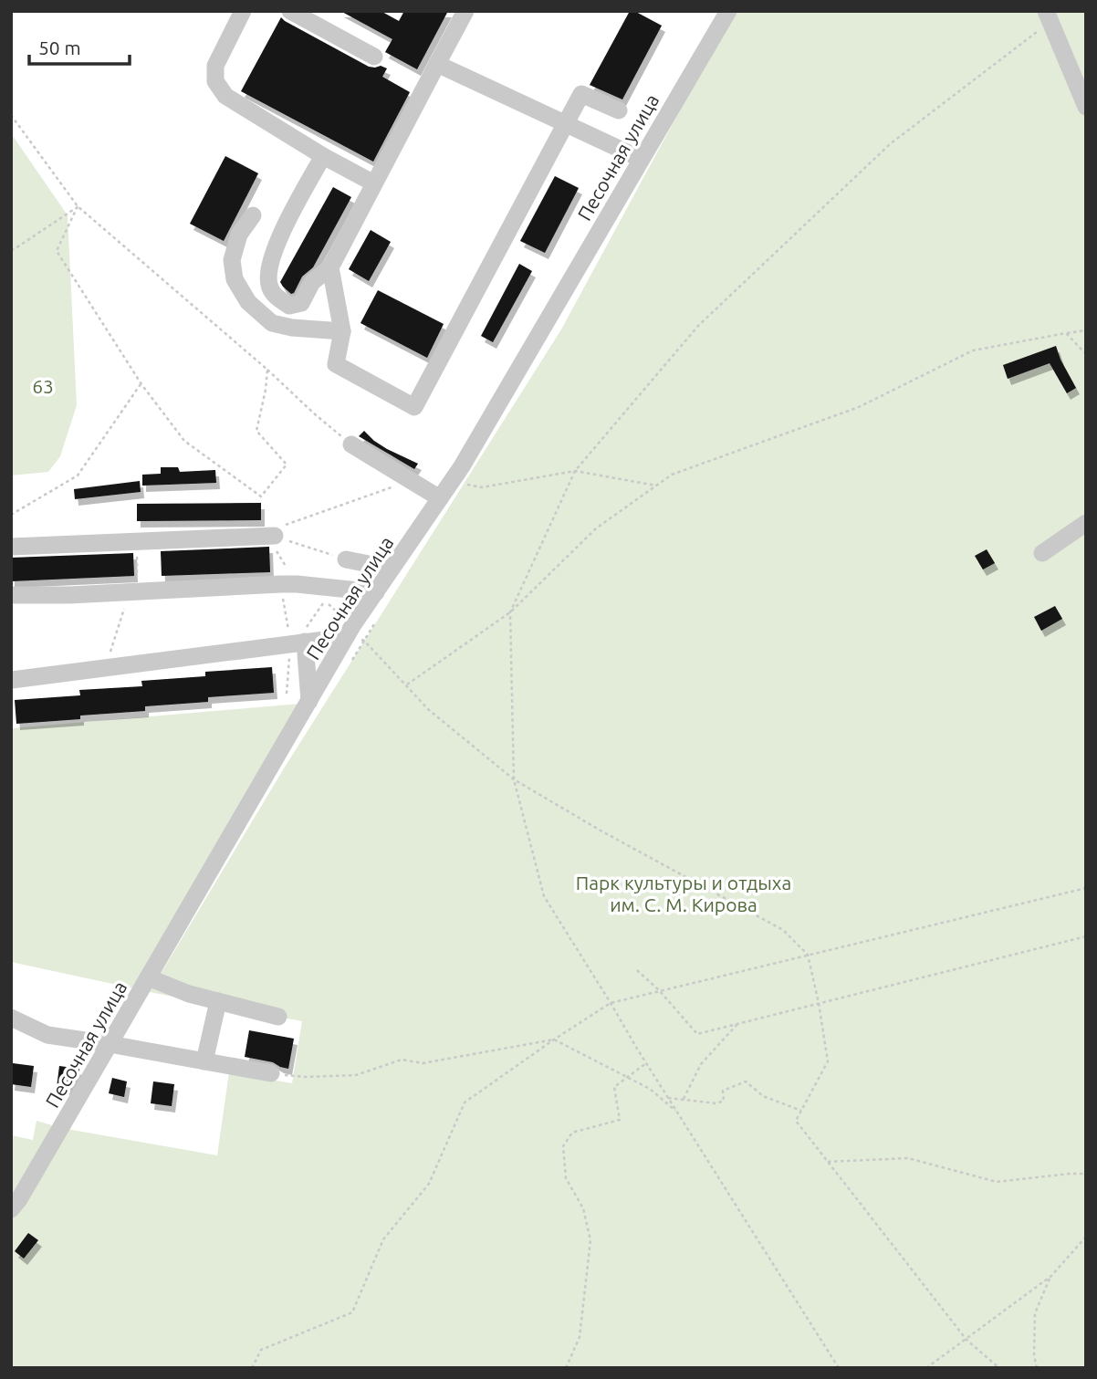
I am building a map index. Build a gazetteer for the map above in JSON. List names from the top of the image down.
{
  "streets": {
    "street": ["Песочная улица"]
  },
  "parks": ["63", "Парк культуры и отдыха им. С. М. Кирова"],
  "scale_bar": "50 m"
}
